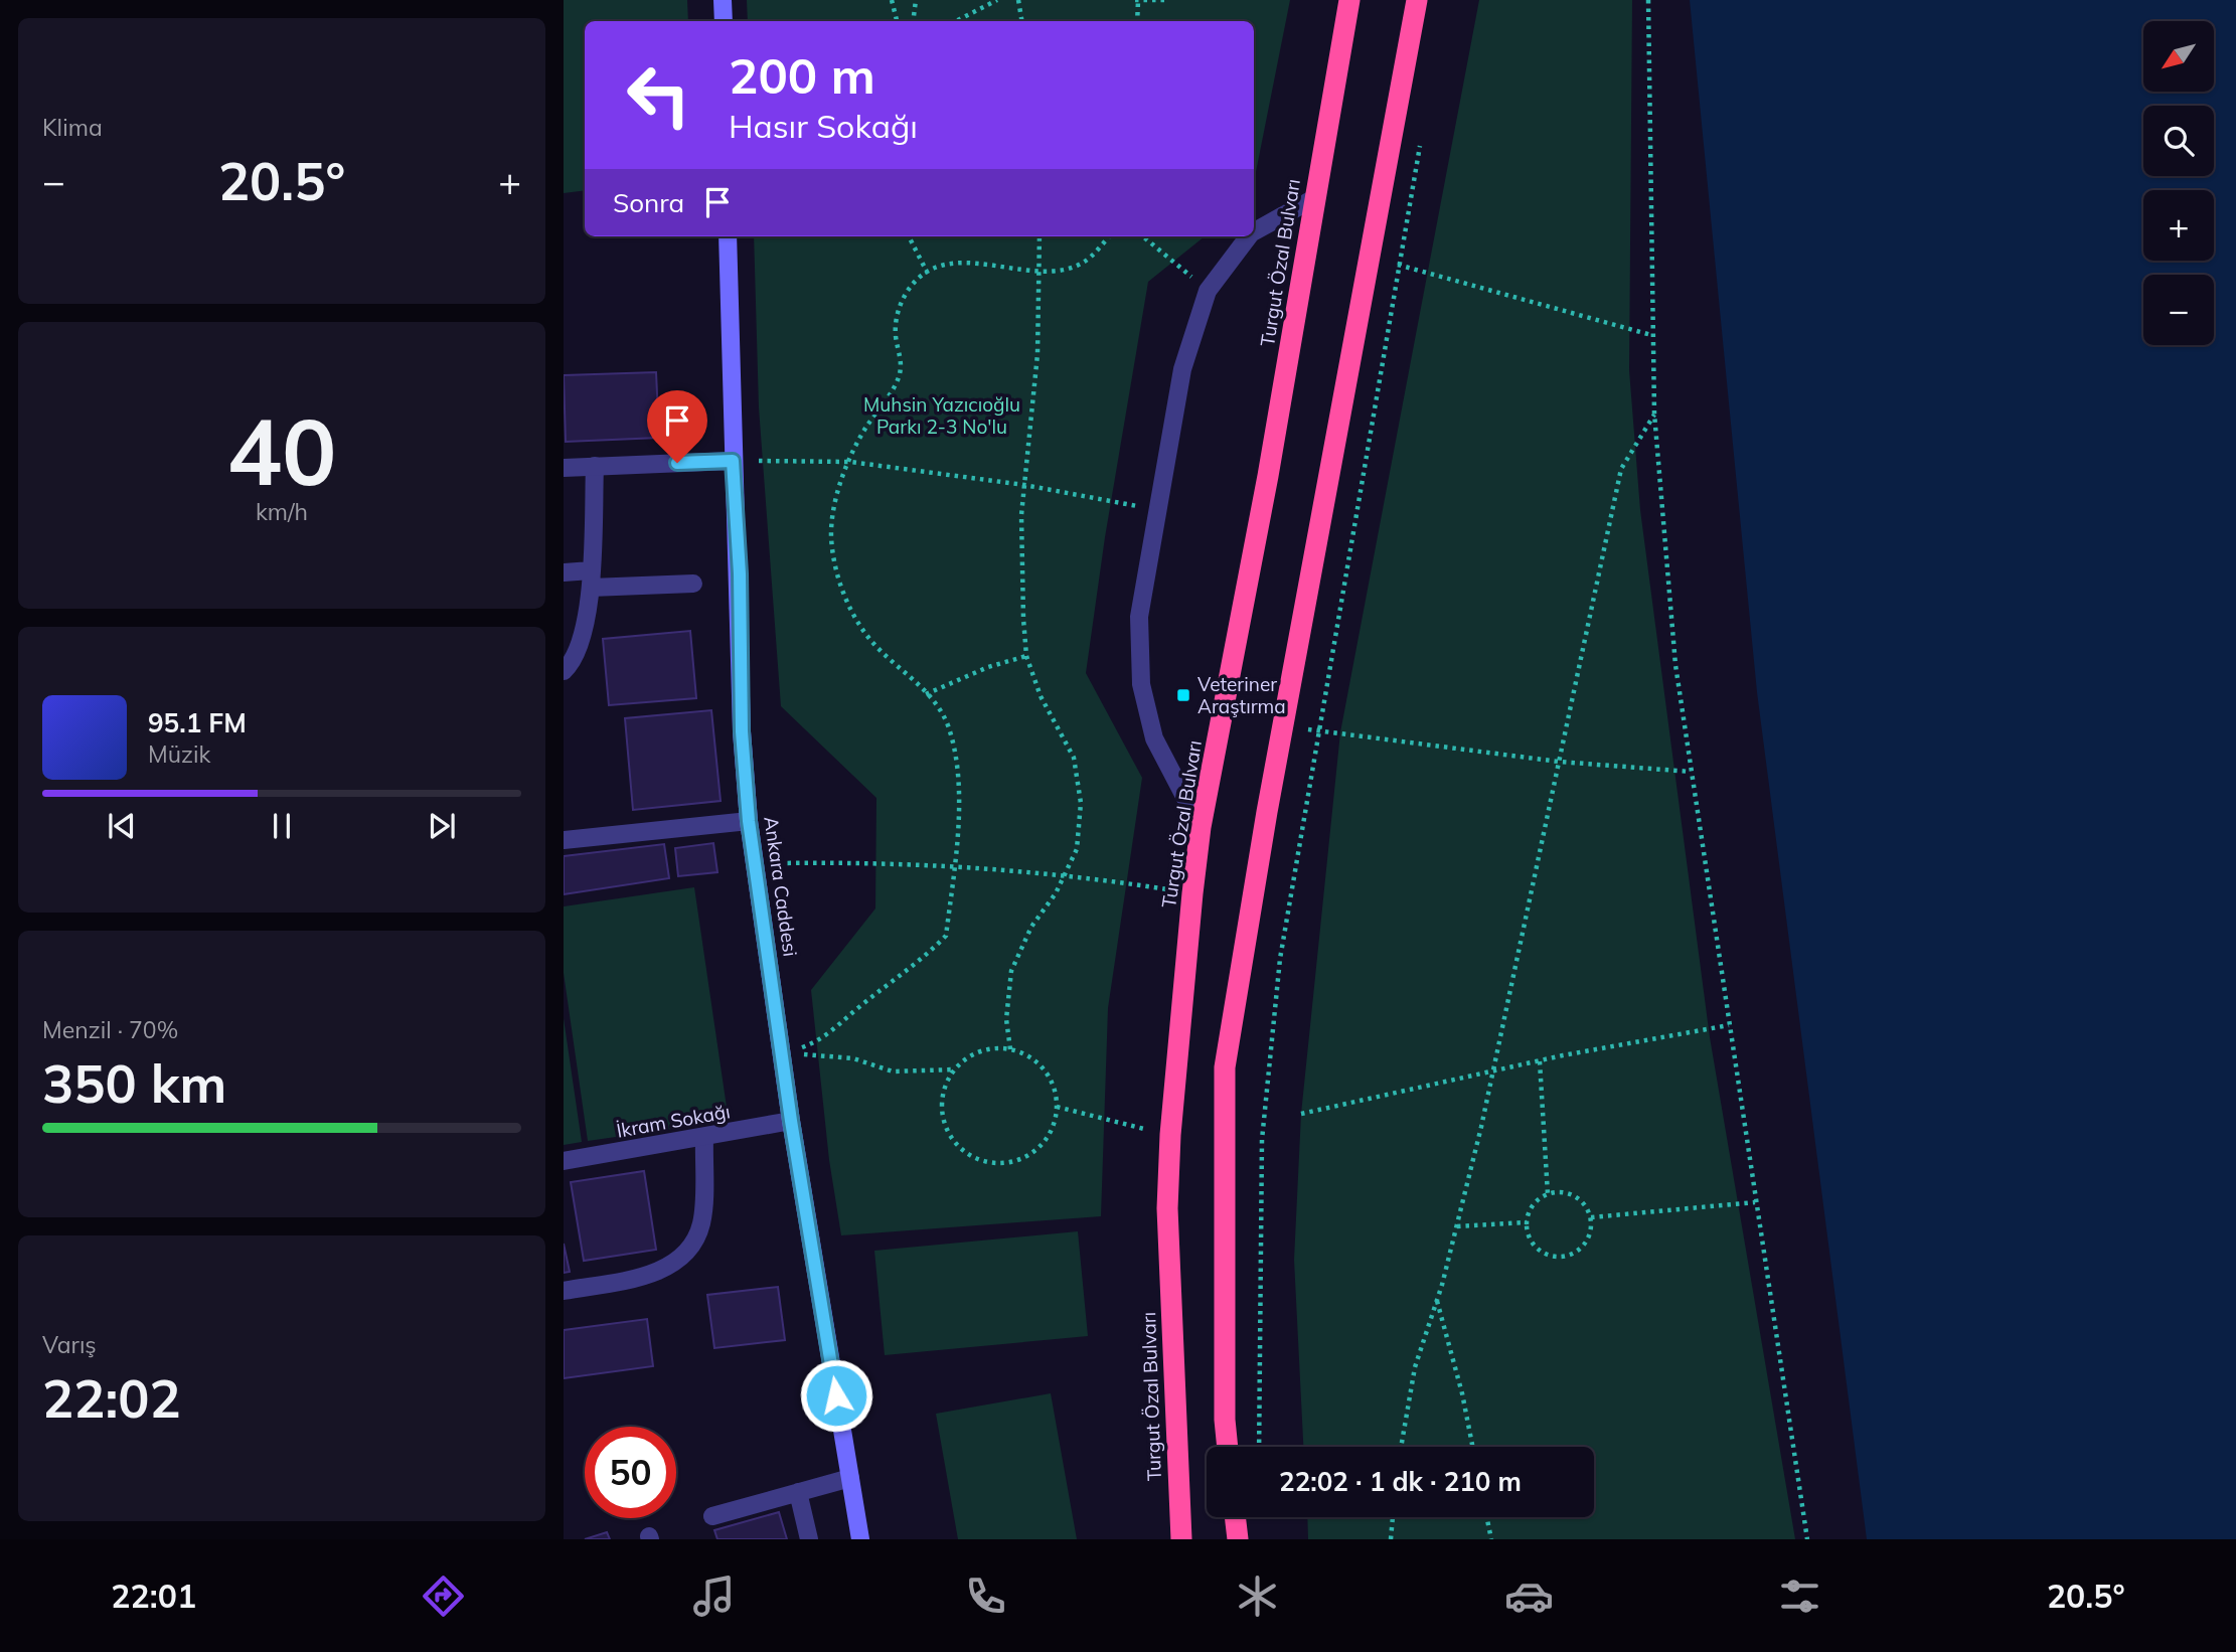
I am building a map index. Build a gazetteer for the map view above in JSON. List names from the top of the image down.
{
  "streets": {
    "highway": ["Turgut Özal Bulvarı"],
    "main road": ["Ankara Caddesi"],
    "street": ["İkram Sokağı"]
  },
  "crossings": [
    ["Ankara Caddesi", "İkram Sokağı"]
  ],
  "parks": ["Muhsin Yazıcıoğlu Parkı 2-3 No'lu"],
  "places": {
    "transit": ["Veteriner Araştırma"]
  },
  "north": "bottom left",
  "page": {
    "tile": [
      "Klima",
      ["40", "km/h"],
      ["Menzil · 70%", "350 km"],
      ["Varış", "22:02"]
    ],
    "map_buttons": ["+", "−"],
    "turn": ["200 m", "Hasır Sokağı"],
    "heat": ["−", "20.5°", "+"],
    "then": "Sonra",
    "song": ["95.1 FM", "Müzik"],
    "limit": "50",
    "trip": "22:02 · 1 dk · 210 m",
    "tabs": ["22:01", "20.5°"]
  }
}
